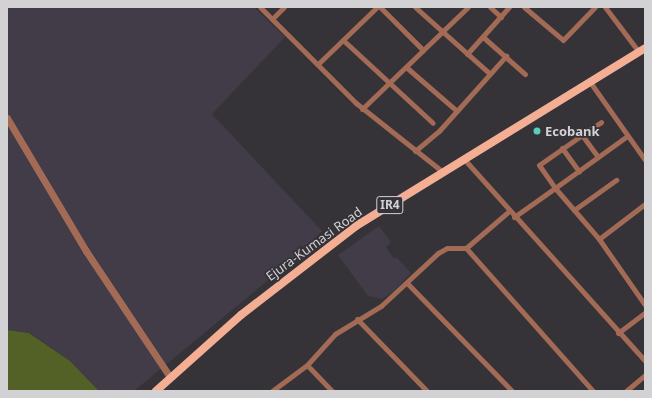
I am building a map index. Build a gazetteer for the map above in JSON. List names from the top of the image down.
{
  "streets": {
    "main road": ["IR4", "Ejura-Kumasi Road"]
  },
  "places": ["Ecobank"]
}
